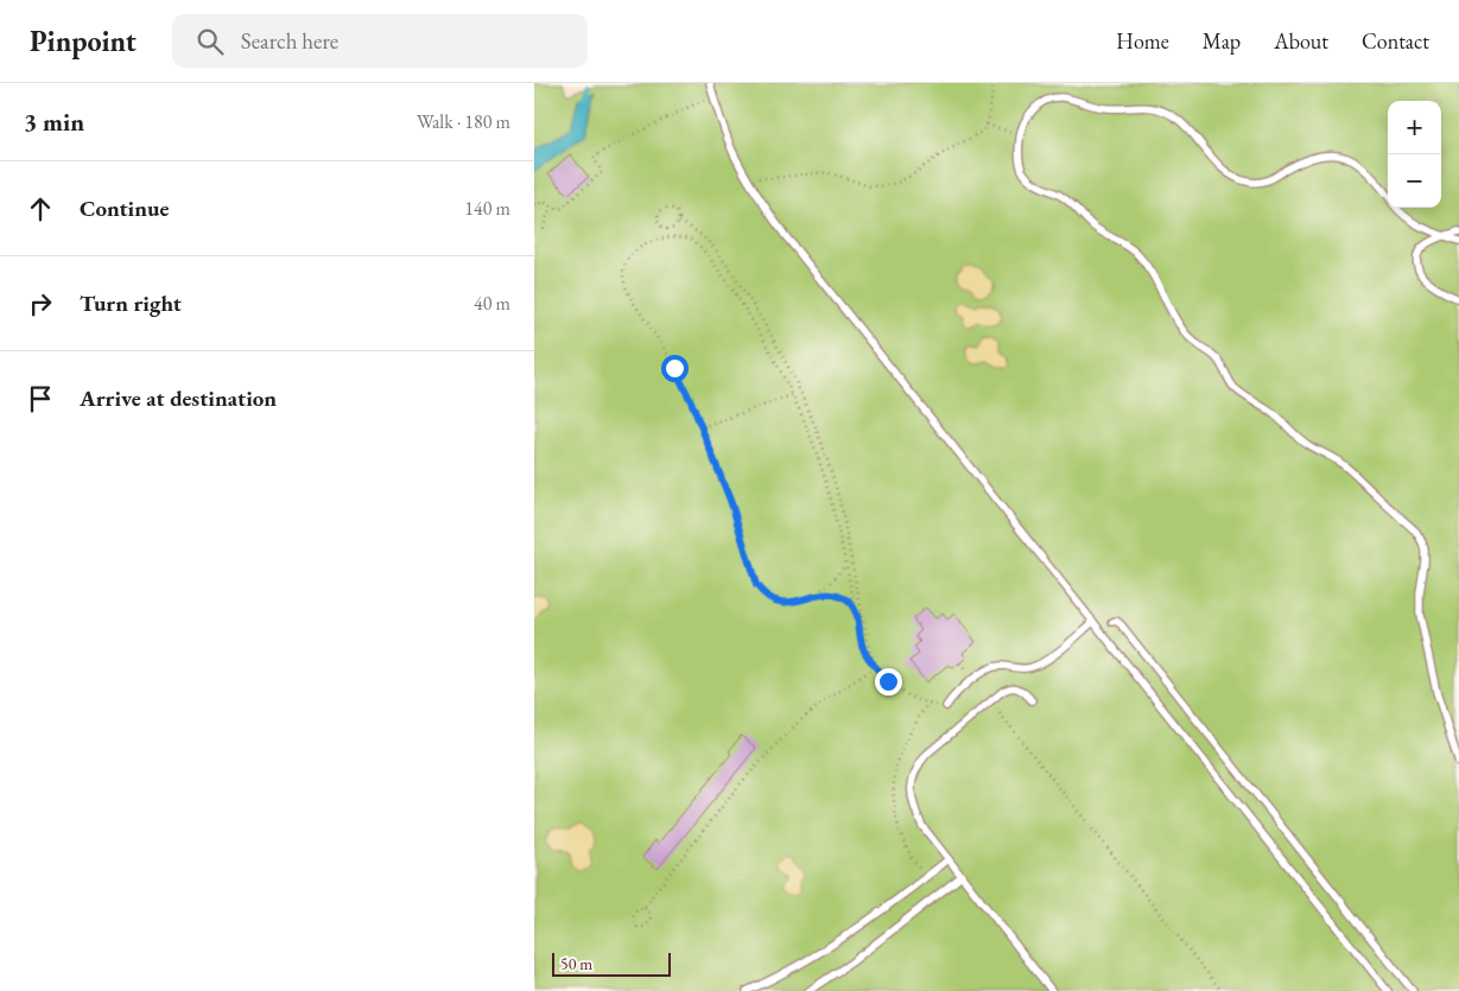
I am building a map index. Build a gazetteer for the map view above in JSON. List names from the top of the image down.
{
  "scale_bar": "50 m",
  "page": {
    "header": "Pinpoint",
    "search": "Search here",
    "nav": [
      "Home",
      "Map",
      "About",
      "Contact"
    ],
    "heading": ["3 min", "Walk · 180 m"],
    "map_buttons": ["+", "−"],
    "list": [
      ["Continue", "140 m"],
      ["Turn right", "40 m"],
      "Arrive at destination"
    ],
    "scale": "50 m"
  }
}
